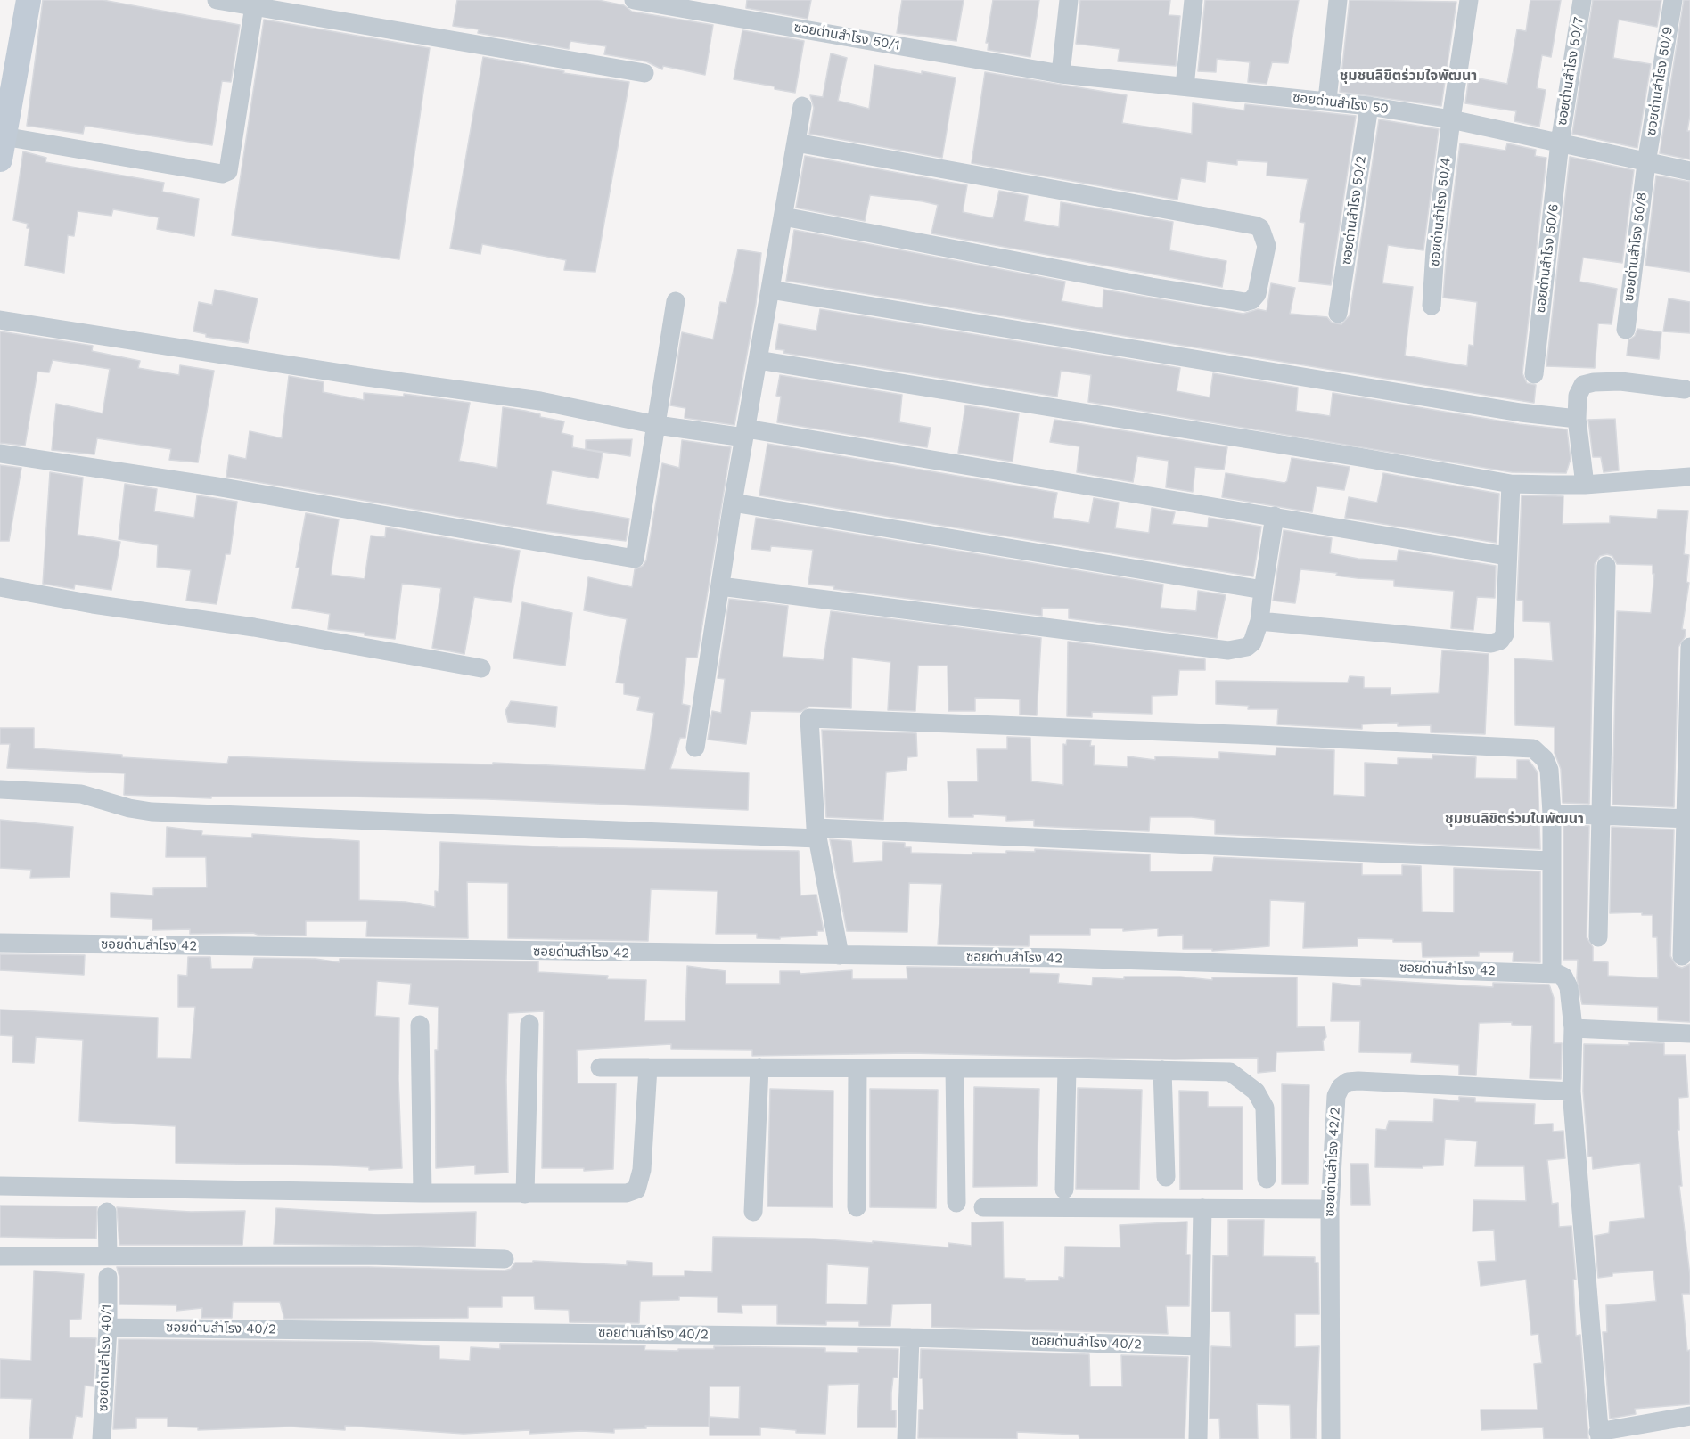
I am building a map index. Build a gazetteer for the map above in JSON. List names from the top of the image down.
{
  "streets": {
    "street": [
      "ซอยด่านสำโรง 50/1",
      "ซอยด่านสำโรง 50/7",
      "ซอยด่านสำโรง 50/9",
      "ซอยด่านสำโรง 50",
      "ซอยด่านสำโรง 50/2",
      "ซอยด่านสำโรง 50/4",
      "ซอยด่านสำโรง 50/8",
      "ซอยด่านสำโรง 50/6",
      "ซอยด่านสำโรง 42",
      "ซอยด่านสำโรง 42/2",
      "ซอยด่านสำโรง 40/2",
      "ซอยด่านสำโรง 40/1"
    ]
  },
  "crossings": [
    ["ซอยด่านสำโรง 50/1", "ซอยด่านสำโรง 50"],
    ["ซอยด่านสำโรง 50/7", "ซอยด่านสำโรง 50"],
    ["ซอยด่านสำโรง 50/7", "ซอยด่านสำโรง 50/6"],
    ["ซอยด่านสำโรง 50/9", "ซอยด่านสำโรง 50"],
    ["ซอยด่านสำโรง 50/9", "ซอยด่านสำโรง 50/8"],
    ["ซอยด่านสำโรง 50", "ซอยด่านสำโรง 50/2"],
    ["ซอยด่านสำโรง 50", "ซอยด่านสำโรง 50/4"],
    ["ซอยด่านสำโรง 50", "ซอยด่านสำโรง 50/8"],
    ["ซอยด่านสำโรง 50", "ซอยด่านสำโรง 50/6"],
    ["ซอยด่านสำโรง 40/2", "ซอยด่านสำโรง 40/1"]
  ],
  "districts": ["ชุมชนลิขิตร่วมใจพัฒนา", "ชุมชนลิขิตร่วมในพัฒนา"]
}
